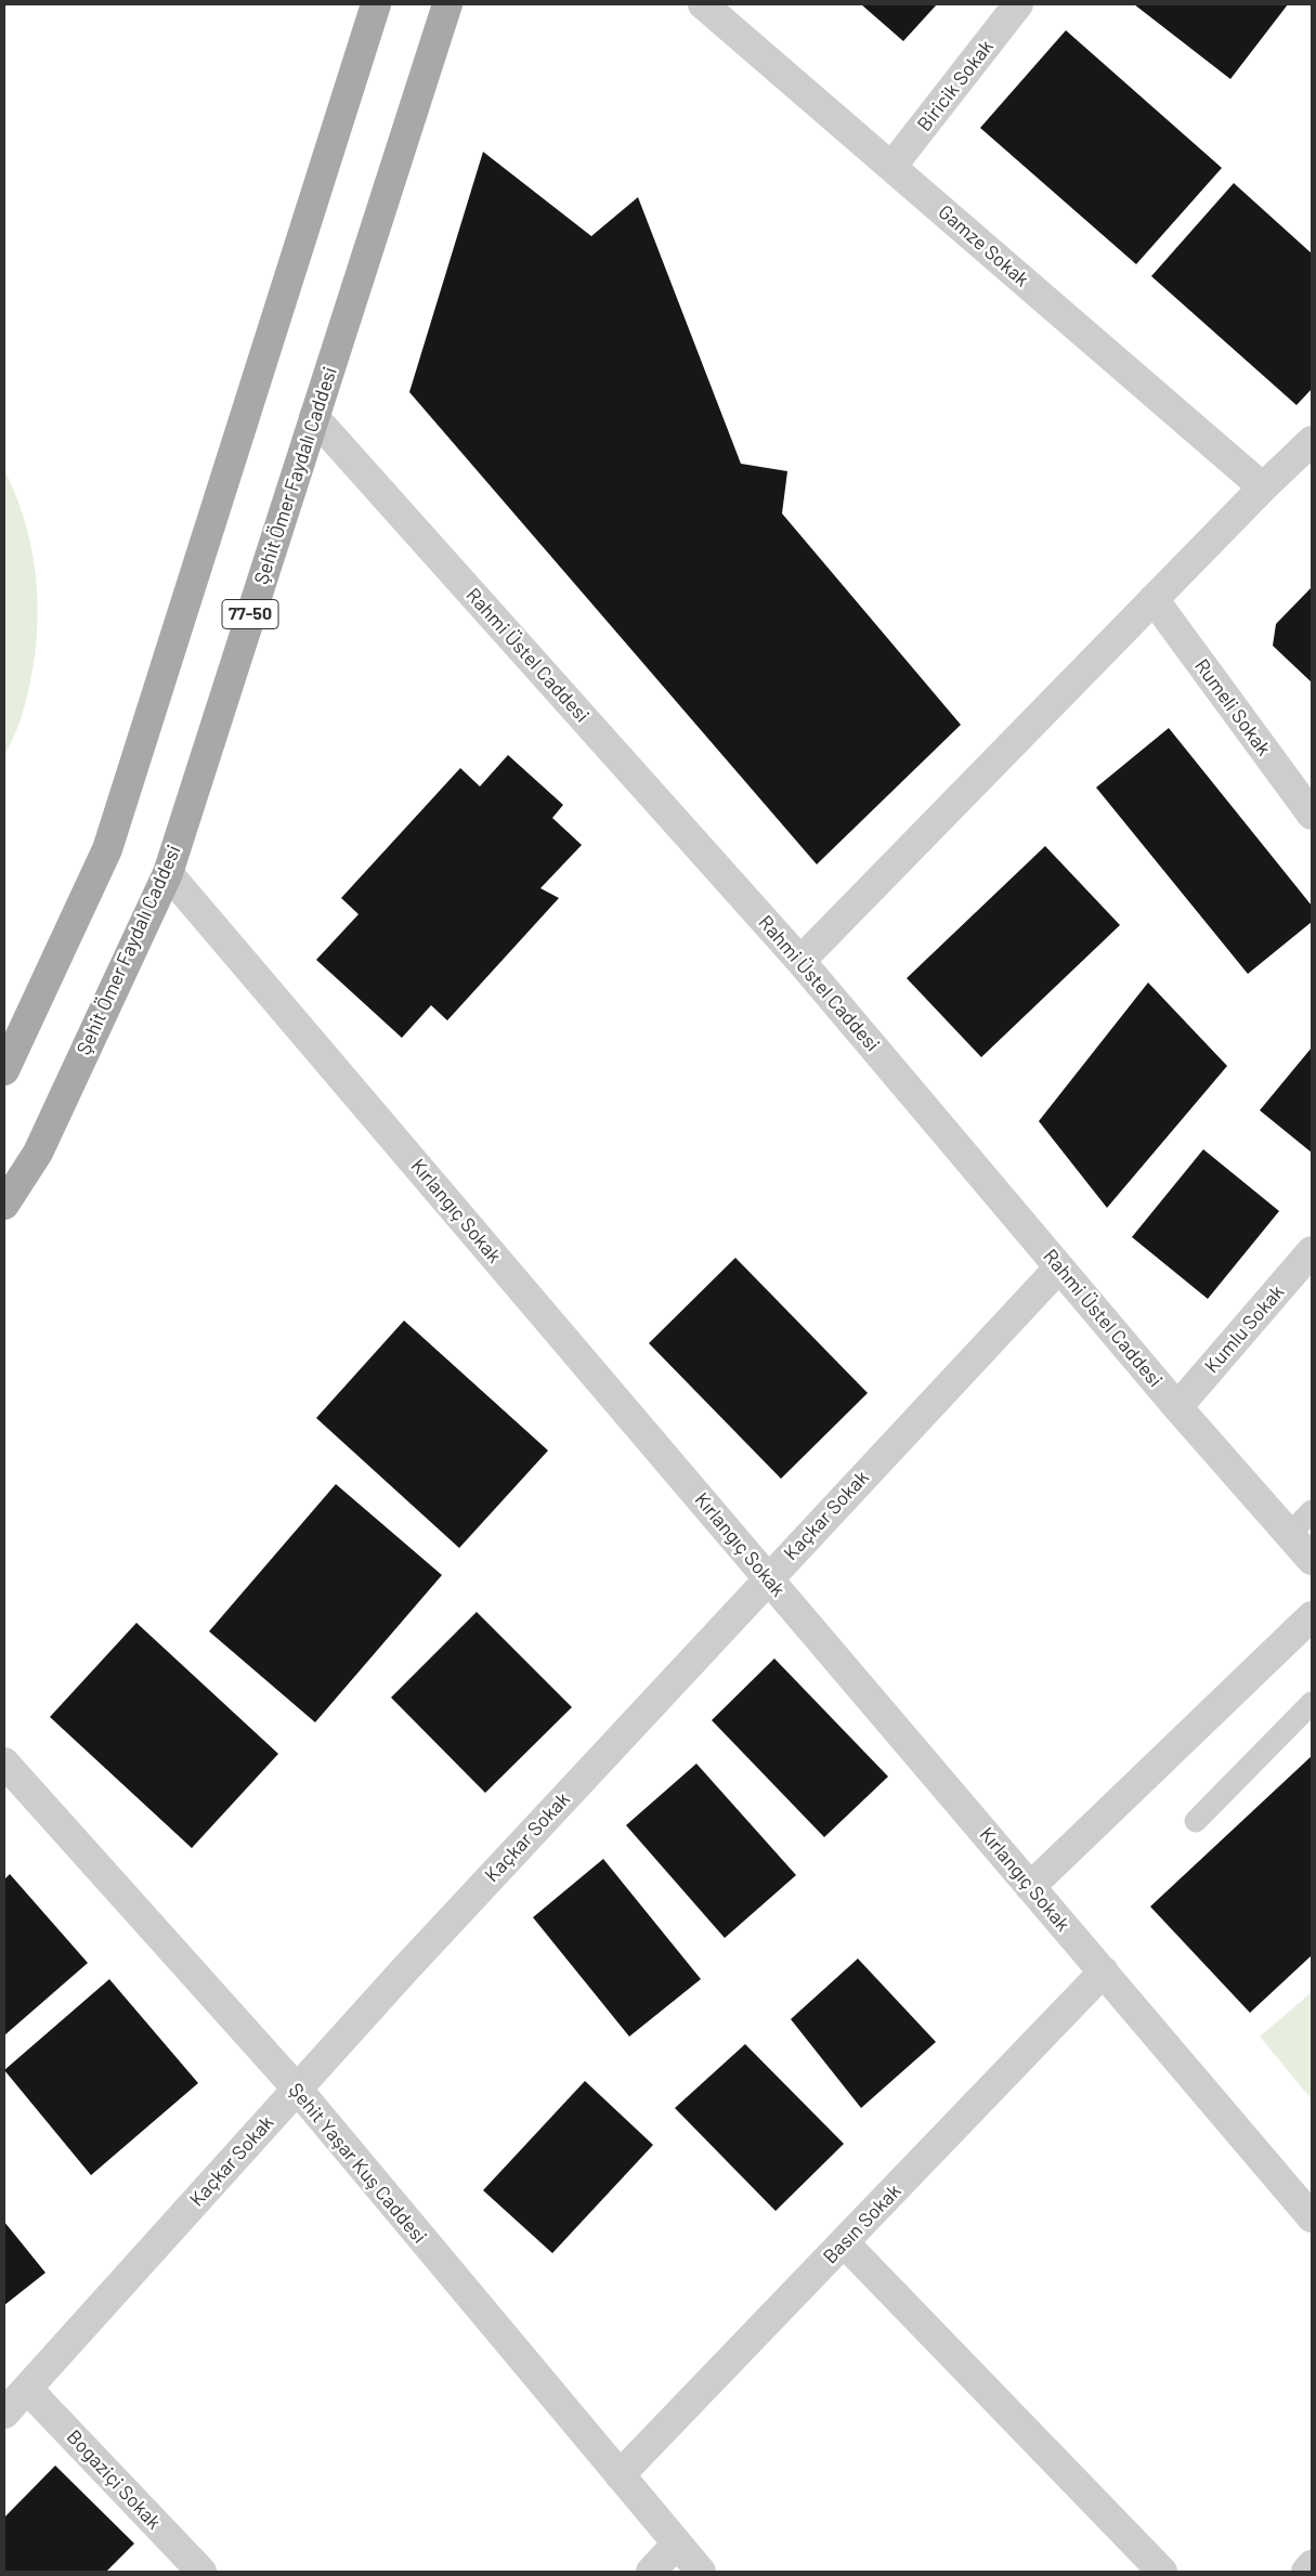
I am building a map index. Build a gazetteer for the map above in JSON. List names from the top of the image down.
{
  "streets": {
    "main road": ["Şehit Ömer Faydalı Caddesi", "77-50"],
    "street": [
      "Biricik Sokak",
      "Gamze Sokak",
      "Rahmi Üstel Caddesi",
      "Rumeli Sokak",
      "Kırlangıç Sokak",
      "Kumlu Sokak",
      "Kaçkar Sokak",
      "Şehit Yaşar Kuş Caddesi",
      "Basın Sokak",
      "Bogaziçi Sokak"
    ]
  },
  "crossings": [
    ["Biricik Sokak", "Gamze Sokak"],
    ["Şehit Ömer Faydalı Caddesi", "Rahmi Üstel Caddesi"],
    ["Şehit Ömer Faydalı Caddesi", "Kırlangıç Sokak"],
    ["Rahmi Üstel Caddesi", "Kumlu Sokak"],
    ["Rahmi Üstel Caddesi", "Kaçkar Sokak"],
    ["Kırlangıç Sokak", "Kaçkar Sokak"],
    ["Kırlangıç Sokak", "Basın Sokak"],
    ["Kaçkar Sokak", "Şehit Yaşar Kuş Caddesi"],
    ["Kaçkar Sokak", "Bogaziçi Sokak"],
    ["Şehit Yaşar Kuş Caddesi", "Basın Sokak"]
  ]
}
